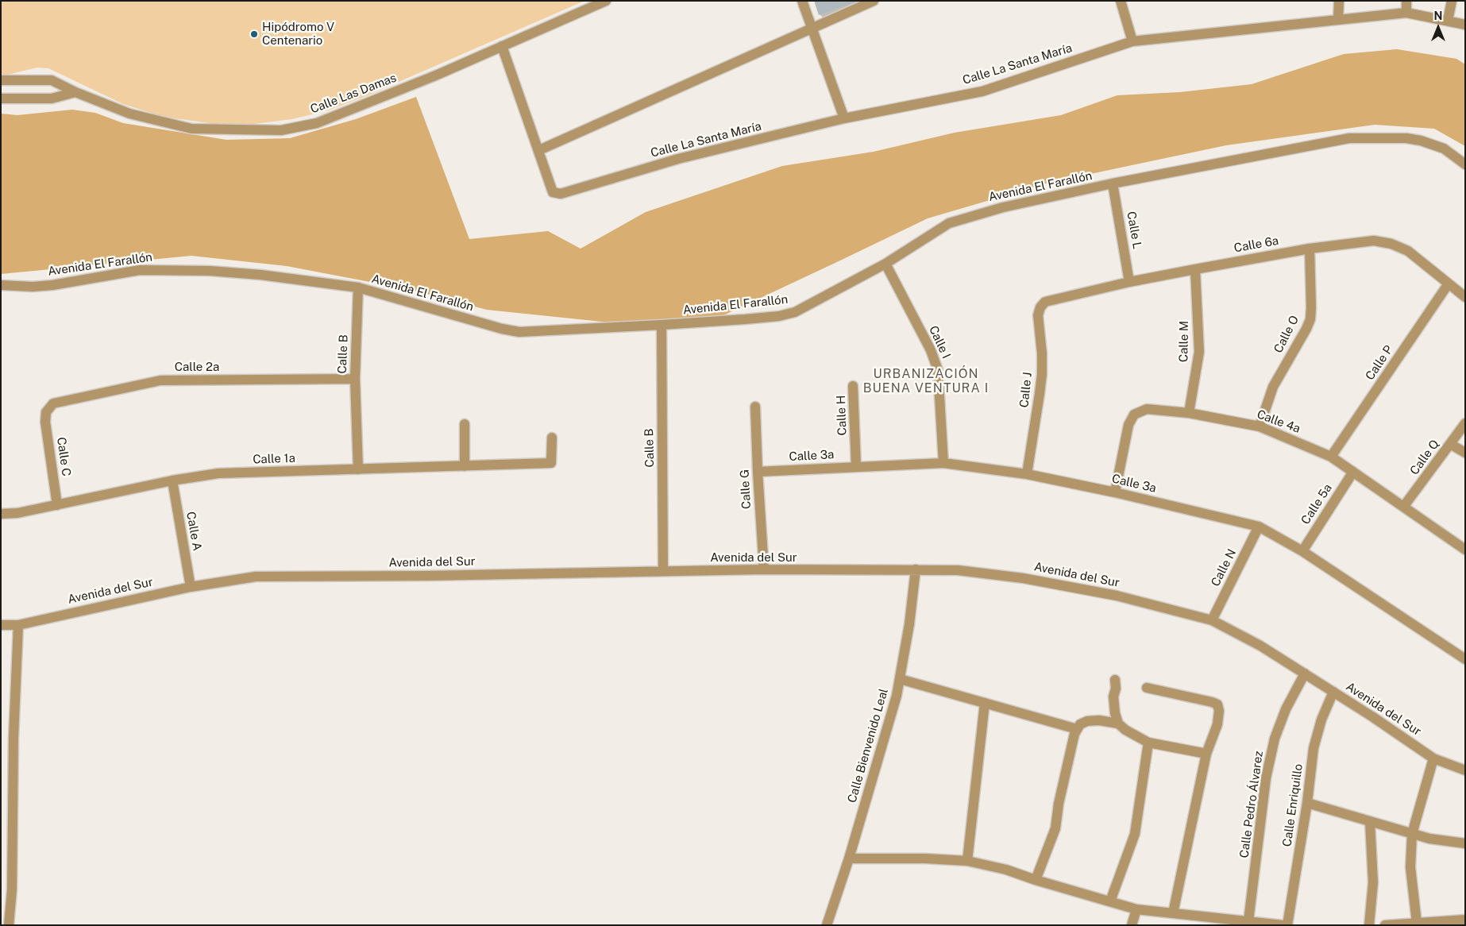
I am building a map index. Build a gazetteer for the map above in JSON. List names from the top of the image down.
{
  "streets": {
    "street": [
      "Calle La Santa María",
      "Calle Las Damas",
      "Avenida El Farallón",
      "Calle L",
      "Calle 6a",
      "Calle O",
      "Calle M",
      "Calle I",
      "Calle B",
      "Calle P",
      "Calle 2a",
      "Calle J",
      "Calle H",
      "Calle 4a",
      "Calle 3a",
      "Calle C",
      "Calle Q",
      "Calle 1a",
      "Calle G",
      "Calle 5a",
      "Calle A",
      "Avenida del Sur",
      "Calle N",
      "Calle Bienvenido Leal",
      "Calle Pedro Álvarez",
      "Calle Enriquillo"
    ]
  },
  "crossings": [
    ["Avenida El Farallón", "Calle L"],
    ["Avenida El Farallón", "Calle I"],
    ["Avenida El Farallón", "Calle B"],
    ["Calle L", "Calle 6a"],
    ["Calle 6a", "Calle O"],
    ["Calle 6a", "Calle M"],
    ["Calle 6a", "Calle P"],
    ["Calle 6a", "Calle J"],
    ["Calle O", "Calle 4a"],
    ["Calle M", "Calle 4a"],
    ["Calle I", "Calle 3a"],
    ["Calle B", "Calle 2a"],
    ["Calle B", "Calle 1a"],
    ["Calle B", "Avenida del Sur"],
    ["Calle P", "Calle 4a"],
    ["Calle 2a", "Calle C"],
    ["Calle J", "Calle 3a"],
    ["Calle H", "Calle 3a"],
    ["Calle 4a", "Calle 3a"],
    ["Calle 4a", "Calle Q"],
    ["Calle 4a", "Calle 5a"],
    ["Calle 3a", "Calle G"],
    ["Calle 3a", "Calle 5a"],
    ["Calle 3a", "Calle N"],
    ["Calle C", "Calle 1a"],
    ["Calle 1a", "Calle A"],
    ["Calle G", "Avenida del Sur"],
    ["Calle A", "Avenida del Sur"],
    ["Avenida del Sur", "Calle N"],
    ["Avenida del Sur", "Calle Bienvenido Leal"],
    ["Avenida del Sur", "Calle Pedro Álvarez"],
    ["Avenida del Sur", "Calle Enriquillo"]
  ],
  "districts": ["URBANIZACIÓN BUENA VENTURA I"],
  "places": ["Hipódromo V Centenario"],
  "north": "top"
}
